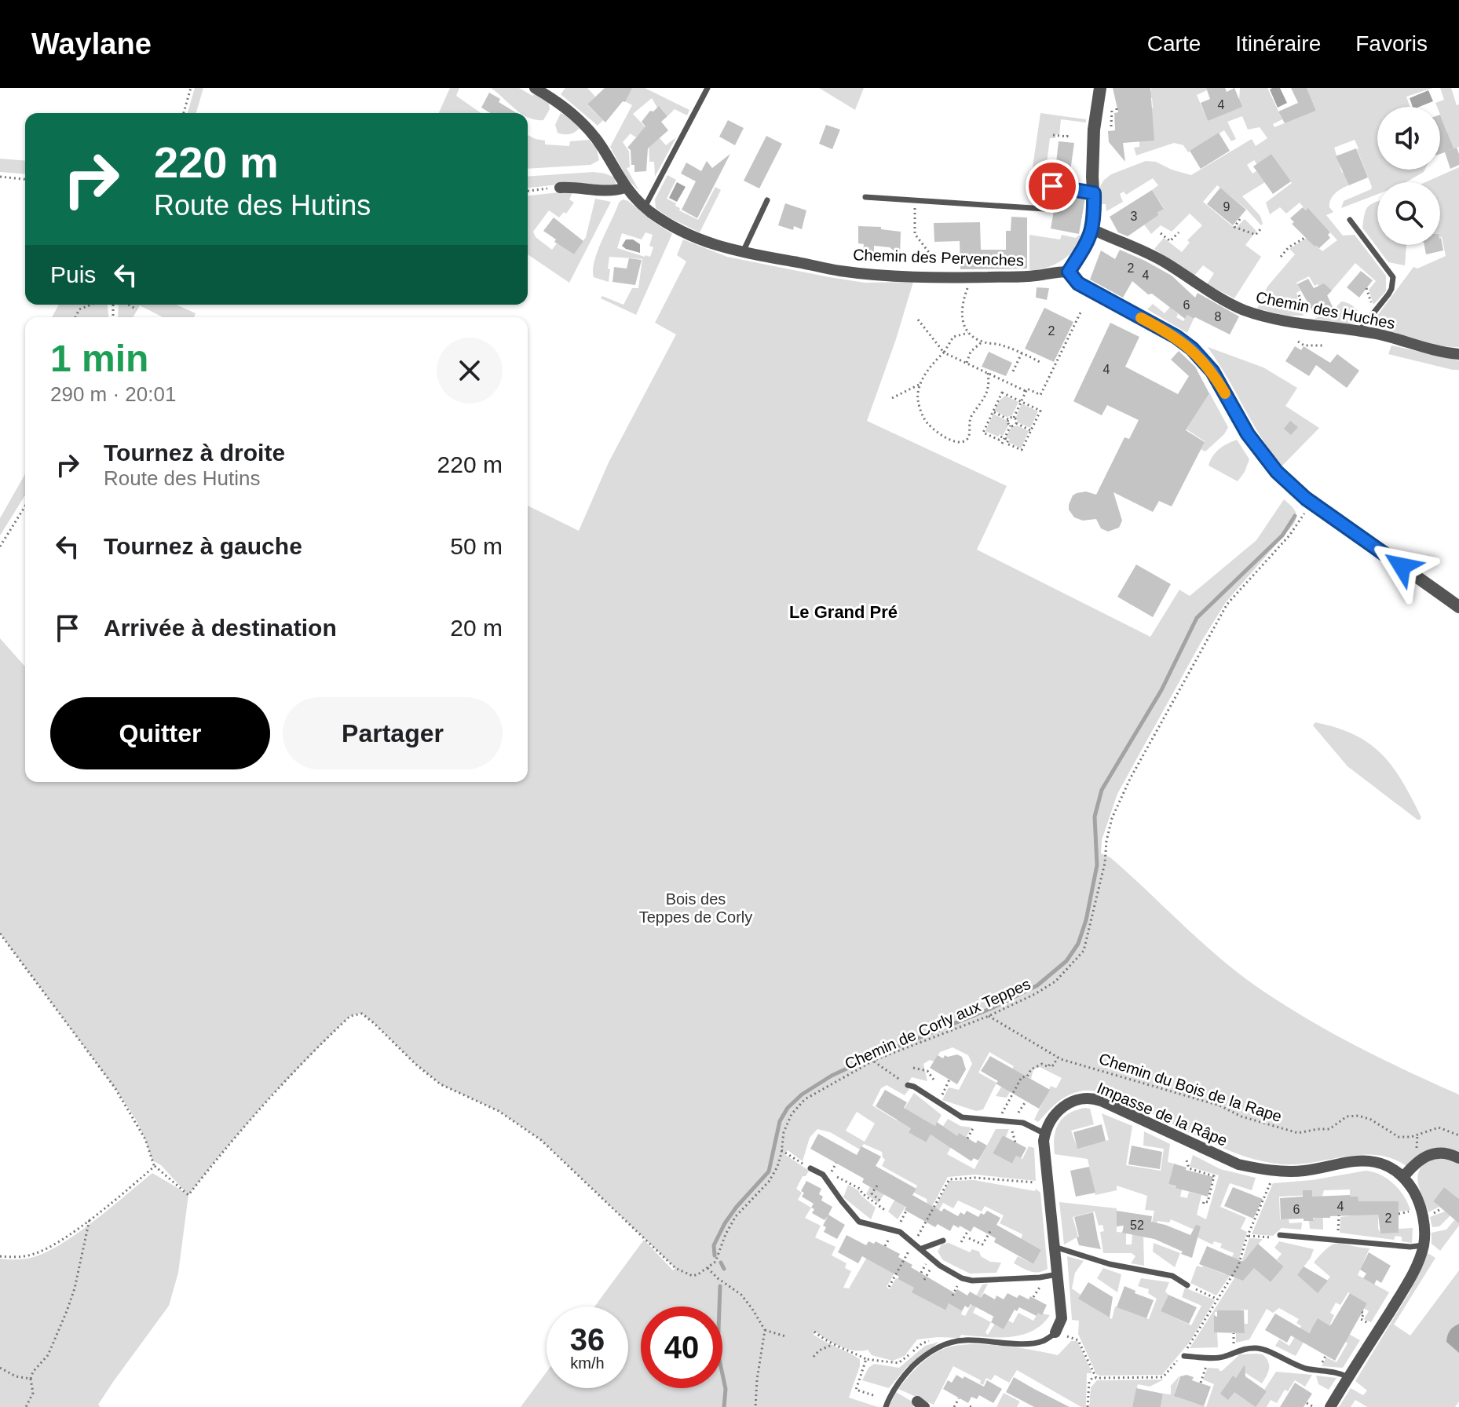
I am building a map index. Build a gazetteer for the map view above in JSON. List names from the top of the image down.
{
  "streets": {
    "street": ["Chemin des Pervenches", "Chemin des Huches", "Impasse de la Râpe"],
    "path": ["Chemin de Corly aux Teppes", "Chemin du Bois de la Rape"]
  },
  "crossings": [
    ["Chemin de Corly aux Teppes", "Chemin du Bois de la Rape"]
  ],
  "districts": ["Le Grand Pré"],
  "parks": ["Bois des Teppes de Corly"],
  "house_numbers": [
    "4",
    "9",
    "3",
    "2",
    "4",
    "6",
    "8",
    "2",
    "4",
    "4",
    "6",
    "2",
    "52"
  ],
  "page": {
    "header": "Waylane",
    "nav": ["Carte", "Itinéraire", "Favoris"],
    "turn": ["220 m", "Route des Hutins"],
    "then": "Puis",
    "heading": ["1 min", "290 m · 20:01"],
    "list": [
      {
        "name": "Tournez à droite",
        "note": "Route des Hutins",
        "value": "220 m"
      },
      {
        "name": "Tournez à gauche",
        "value": "50 m"
      },
      {
        "name": "Arrivée à destination",
        "value": "20 m"
      }
    ],
    "buttons": ["Quitter", "Partager"],
    "speed": "36 km/h",
    "limit": "40"
  }
}
